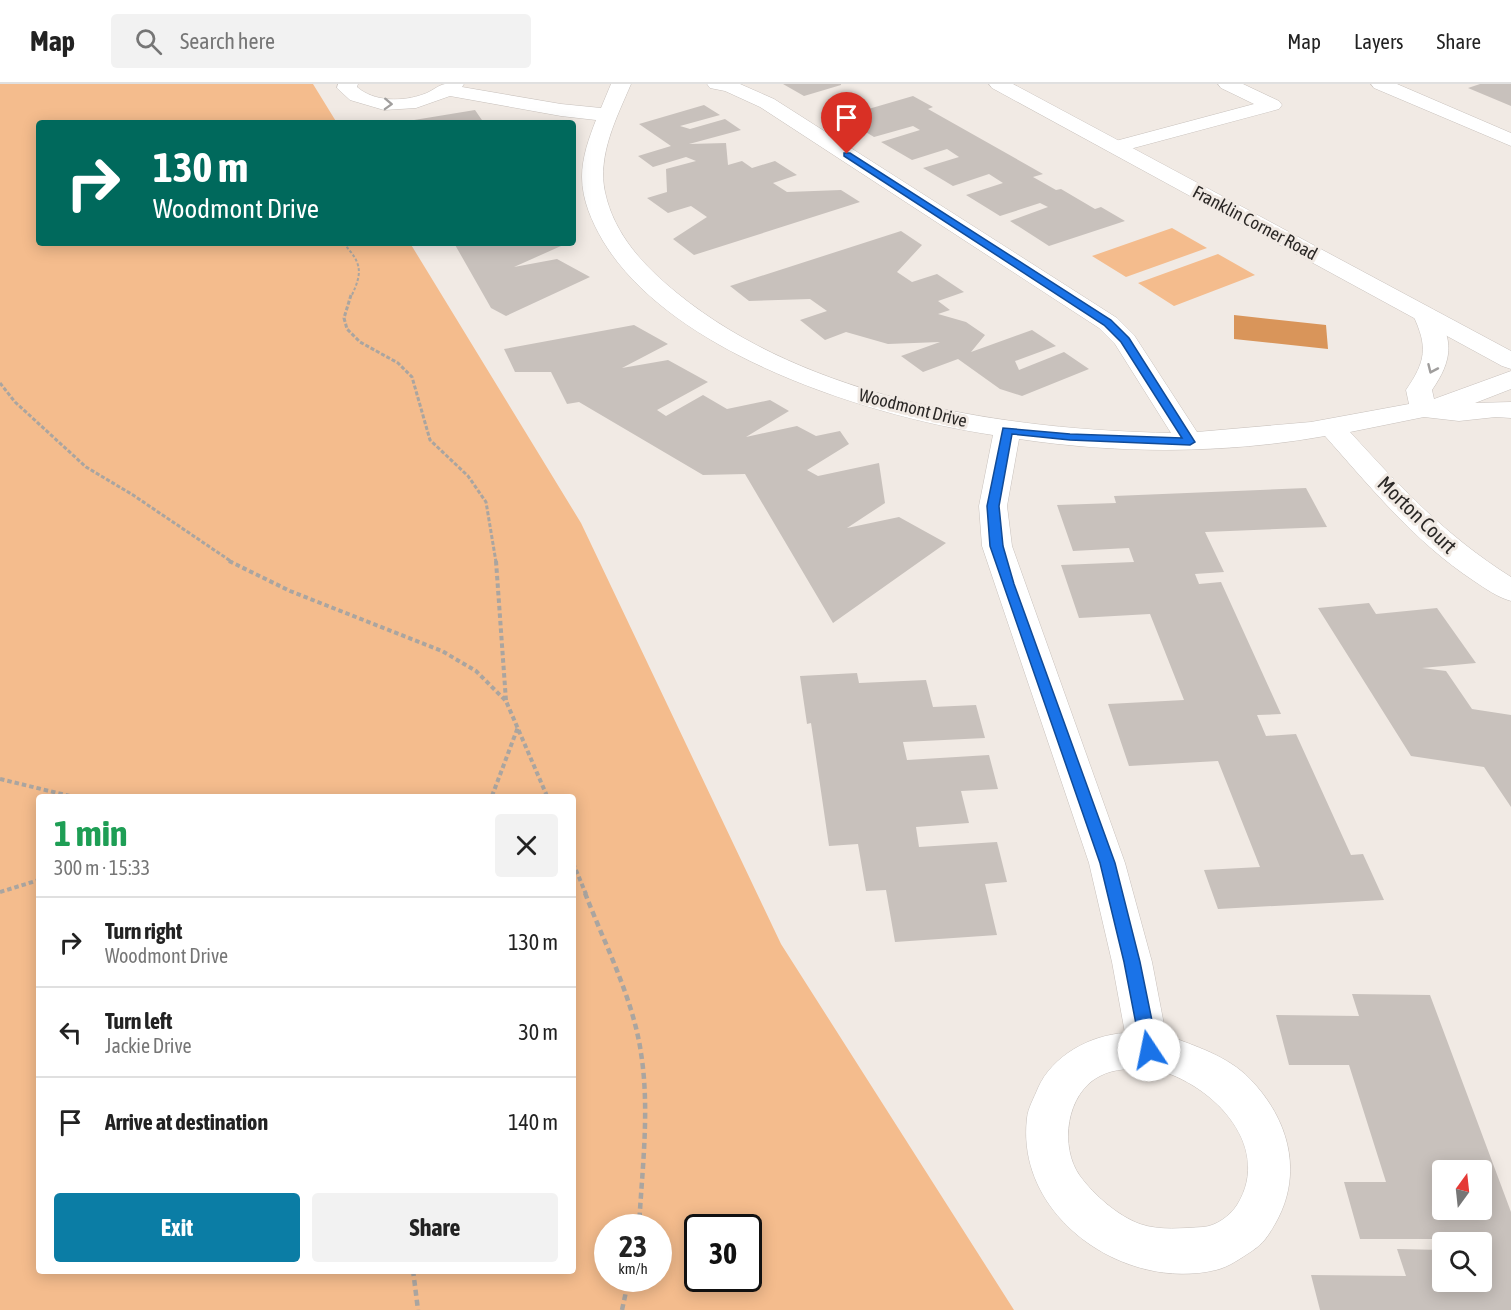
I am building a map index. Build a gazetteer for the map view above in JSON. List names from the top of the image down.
{
  "streets": {
    "street": ["Franklin Corner Road", "Woodmont Drive", "Morton Court"]
  },
  "crossings": [
    ["Woodmont Drive", "Morton Court"]
  ],
  "north": "top",
  "page": {
    "header": "Map",
    "search": "Search here",
    "nav": ["Map", "Layers", "Share"],
    "turn": ["130 m", "Woodmont Drive"],
    "heading": ["1 min", "300 m · 15:33"],
    "list": [
      {
        "name": "Turn right",
        "note": "Woodmont Drive",
        "value": "130 m"
      },
      {
        "name": "Turn left",
        "note": "Jackie Drive",
        "value": "30 m"
      },
      {
        "name": "Arrive at destination",
        "value": "140 m"
      }
    ],
    "buttons": ["Exit", "Share"],
    "speed": "23 km/h",
    "limit": "30"
  }
}
